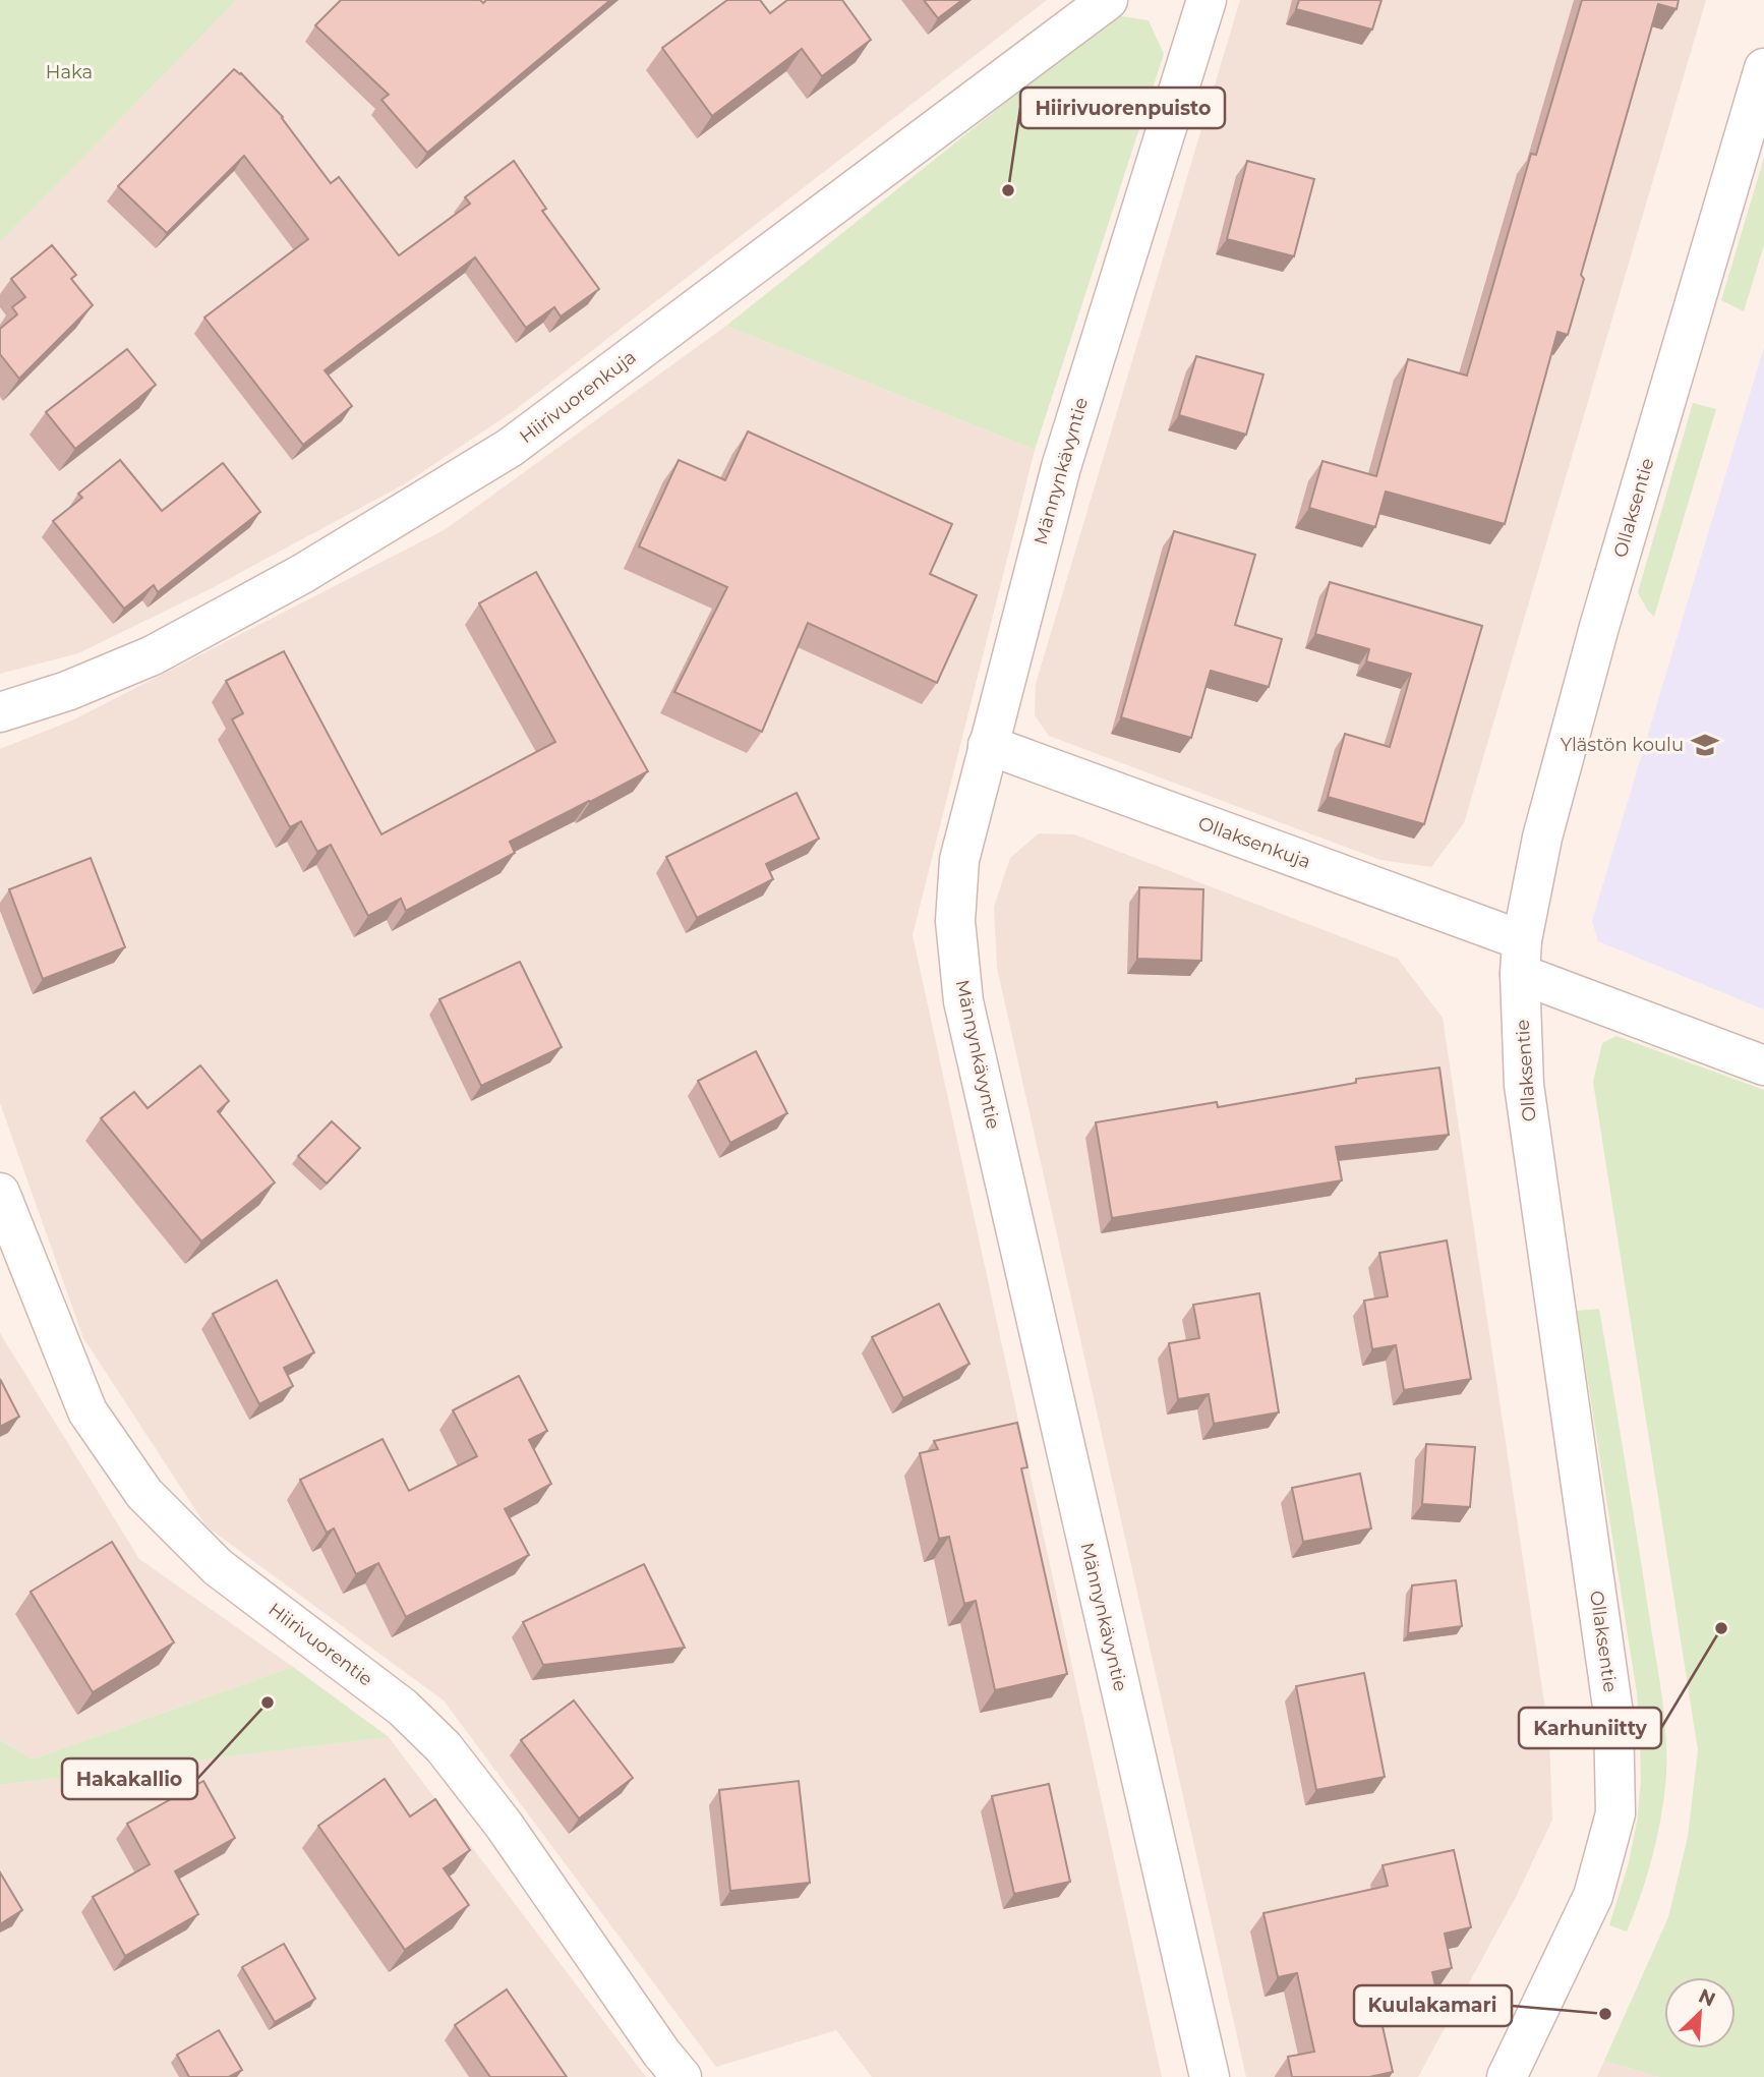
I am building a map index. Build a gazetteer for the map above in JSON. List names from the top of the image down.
{
  "streets": {
    "street": [
      "Hiirivuorenkuja",
      "Männynkävyntie",
      "Ollaksentie",
      "Ollaksenkuja",
      "Hiirivuorentie"
    ]
  },
  "crossings": [
    ["Männynkävyntie", "Ollaksenkuja"],
    ["Ollaksentie", "Ollaksenkuja"]
  ],
  "parks": ["Haka"],
  "places": {
    "other": [
      "Hiirivuorenpuisto",
      "Karhuniitty",
      "Hakakallio",
      "Kuulakamari"
    ],
    "school or university": ["Ylästön koulu"]
  },
  "north": "top right"
}
